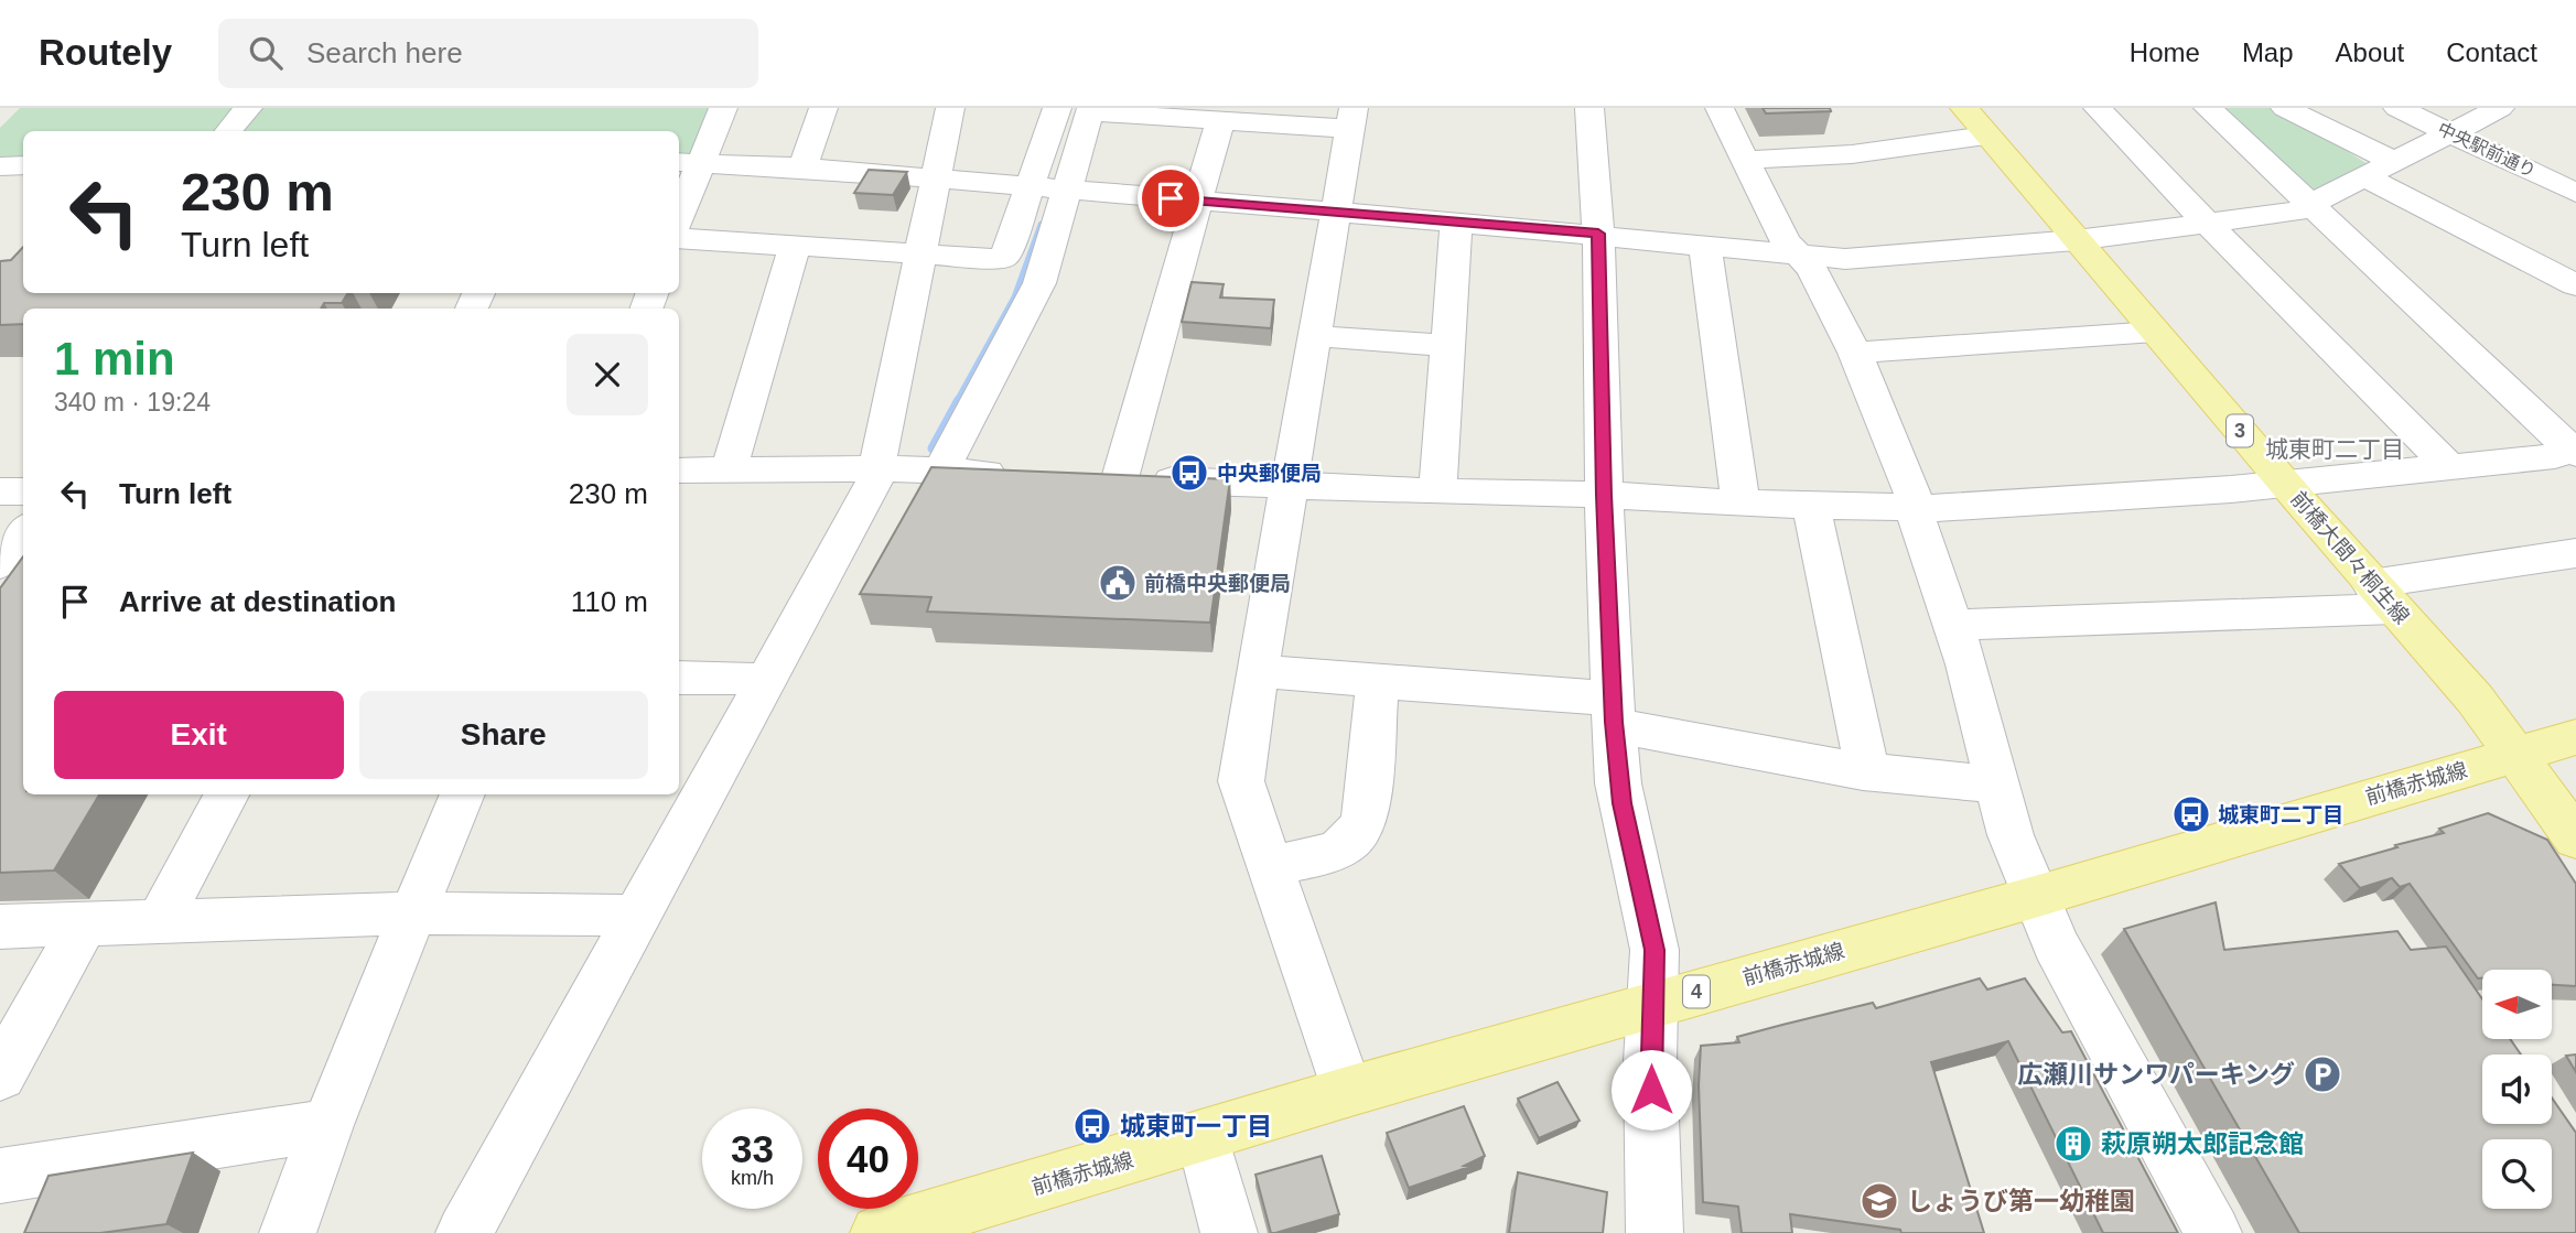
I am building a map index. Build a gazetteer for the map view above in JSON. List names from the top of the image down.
{
  "streets": {
    "main road": [
      "3",
      "前橋大間々桐生線",
      "前橋赤城線",
      "4"
    ],
    "street": ["中央駅前通り"]
  },
  "crossings": [
    ["前橋大間々桐生線", "前橋赤城線"]
  ],
  "districts": ["城東町二丁目"],
  "places": {
    "bus stop": ["中央郵便局", "城東町二丁目", "城東町一丁目"],
    "public building": ["前橋中央郵便局"],
    "parking": ["広瀬川サンワパーキング"],
    "building": ["萩原朔太郎記念館"],
    "school or university": ["しょうび第一幼稚園"]
  },
  "north": "left",
  "page": {
    "header": "Routely",
    "search": "Search here",
    "nav": [
      "Home",
      "Map",
      "About",
      "Contact"
    ],
    "turn": ["230 m", "Turn left"],
    "heading": ["1 min", "340 m · 19:24"],
    "list": [
      {
        "name": "Turn left",
        "value": "230 m"
      },
      {
        "name": "Arrive at destination",
        "value": "110 m"
      }
    ],
    "buttons": ["Exit", "Share"],
    "speed": "33 km/h",
    "limit": "40"
  }
}
